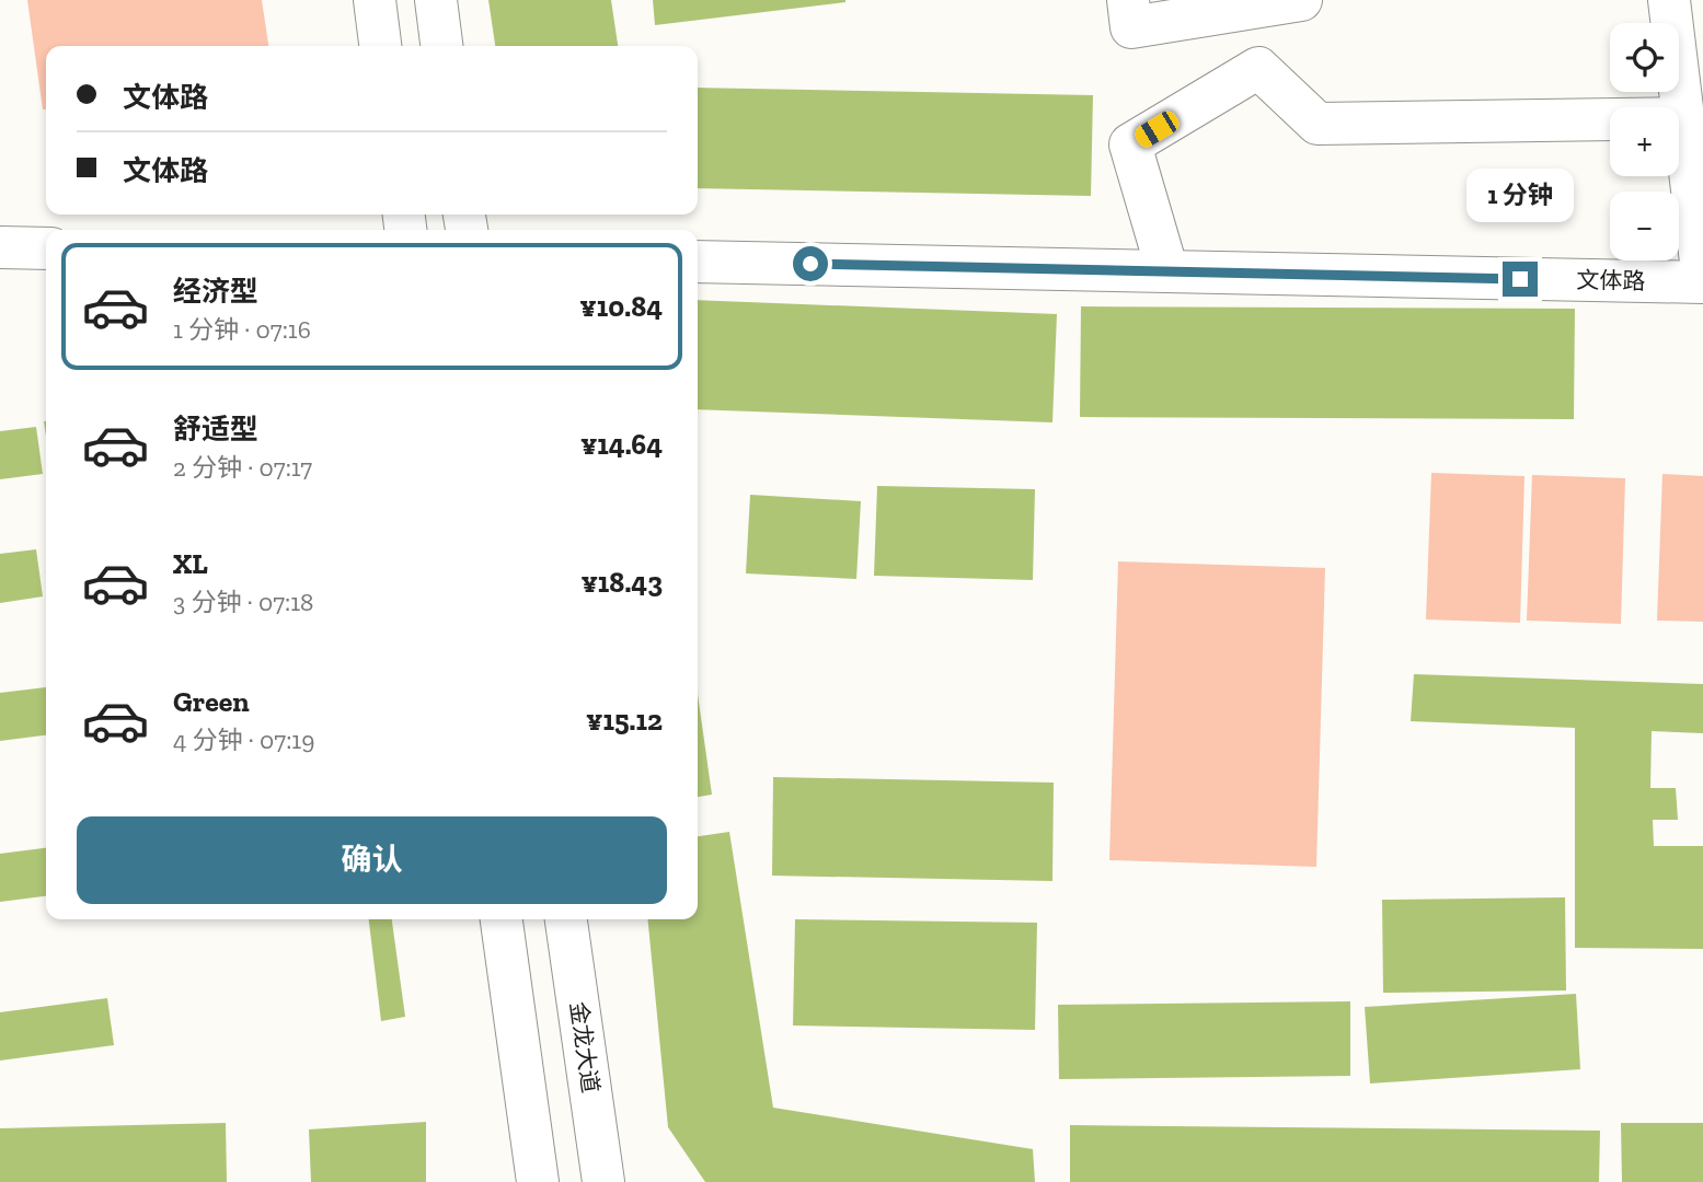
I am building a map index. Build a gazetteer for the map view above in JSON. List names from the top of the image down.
{
  "streets": {
    "street": ["文体路", "金龙大道"]
  },
  "page": {
    "map_buttons": ["+", "−"],
    "banner": ["文体路", "文体路"],
    "bubble": "1 分钟",
    "list": [
      {
        "name": "经济型",
        "note": "1 分钟 · 07:16",
        "value": "¥10.84"
      },
      {
        "name": "舒适型",
        "note": "2 分钟 · 07:17",
        "value": "¥14.64"
      },
      {
        "name": "XL",
        "note": "3 分钟 · 07:18",
        "value": "¥18.43"
      },
      {
        "name": "Green",
        "note": "4 分钟 · 07:19",
        "value": "¥15.12"
      }
    ],
    "buttons": "确认"
  }
}
